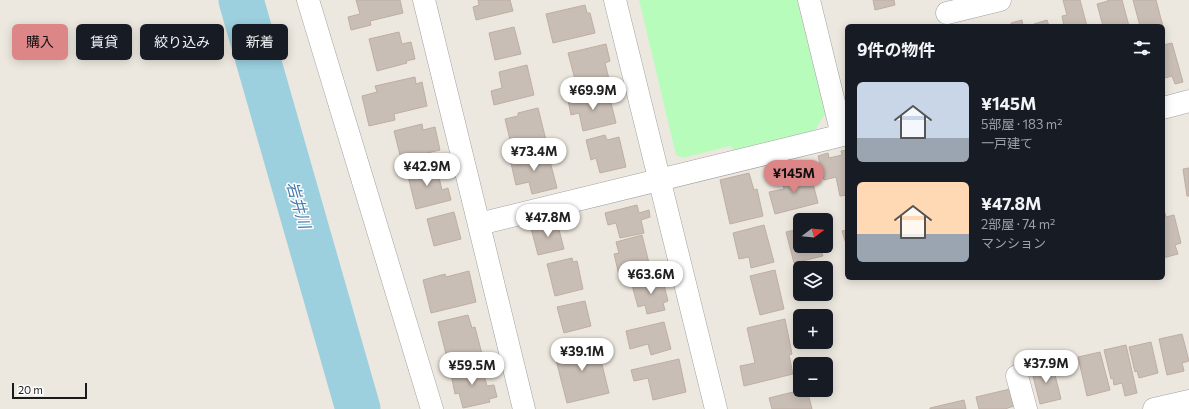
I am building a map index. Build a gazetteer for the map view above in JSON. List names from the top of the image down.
{
  "water": ["岩井川"],
  "scale_bar": "20 m",
  "north": "right",
  "page": {
    "chip": [
      "購入",
      "賃貸",
      "絞り込み",
      "新着"
    ],
    "heading": "9件の物件",
    "list": [
      {
        "name": "¥145M",
        "note": "5部屋 · 183 m² · 一戸建て"
      },
      {
        "name": "¥47.8M",
        "note": "2部屋 · 74 m² · マンション"
      }
    ],
    "price": [
      "¥69.9M",
      "¥73.4M",
      "¥42.9M",
      "¥145M",
      "¥47.8M",
      "¥63.6M",
      "¥39.1M",
      "¥37.9M",
      "¥59.5M"
    ],
    "map_buttons": ["+", "−"],
    "scale": "20 m"
  }
}
